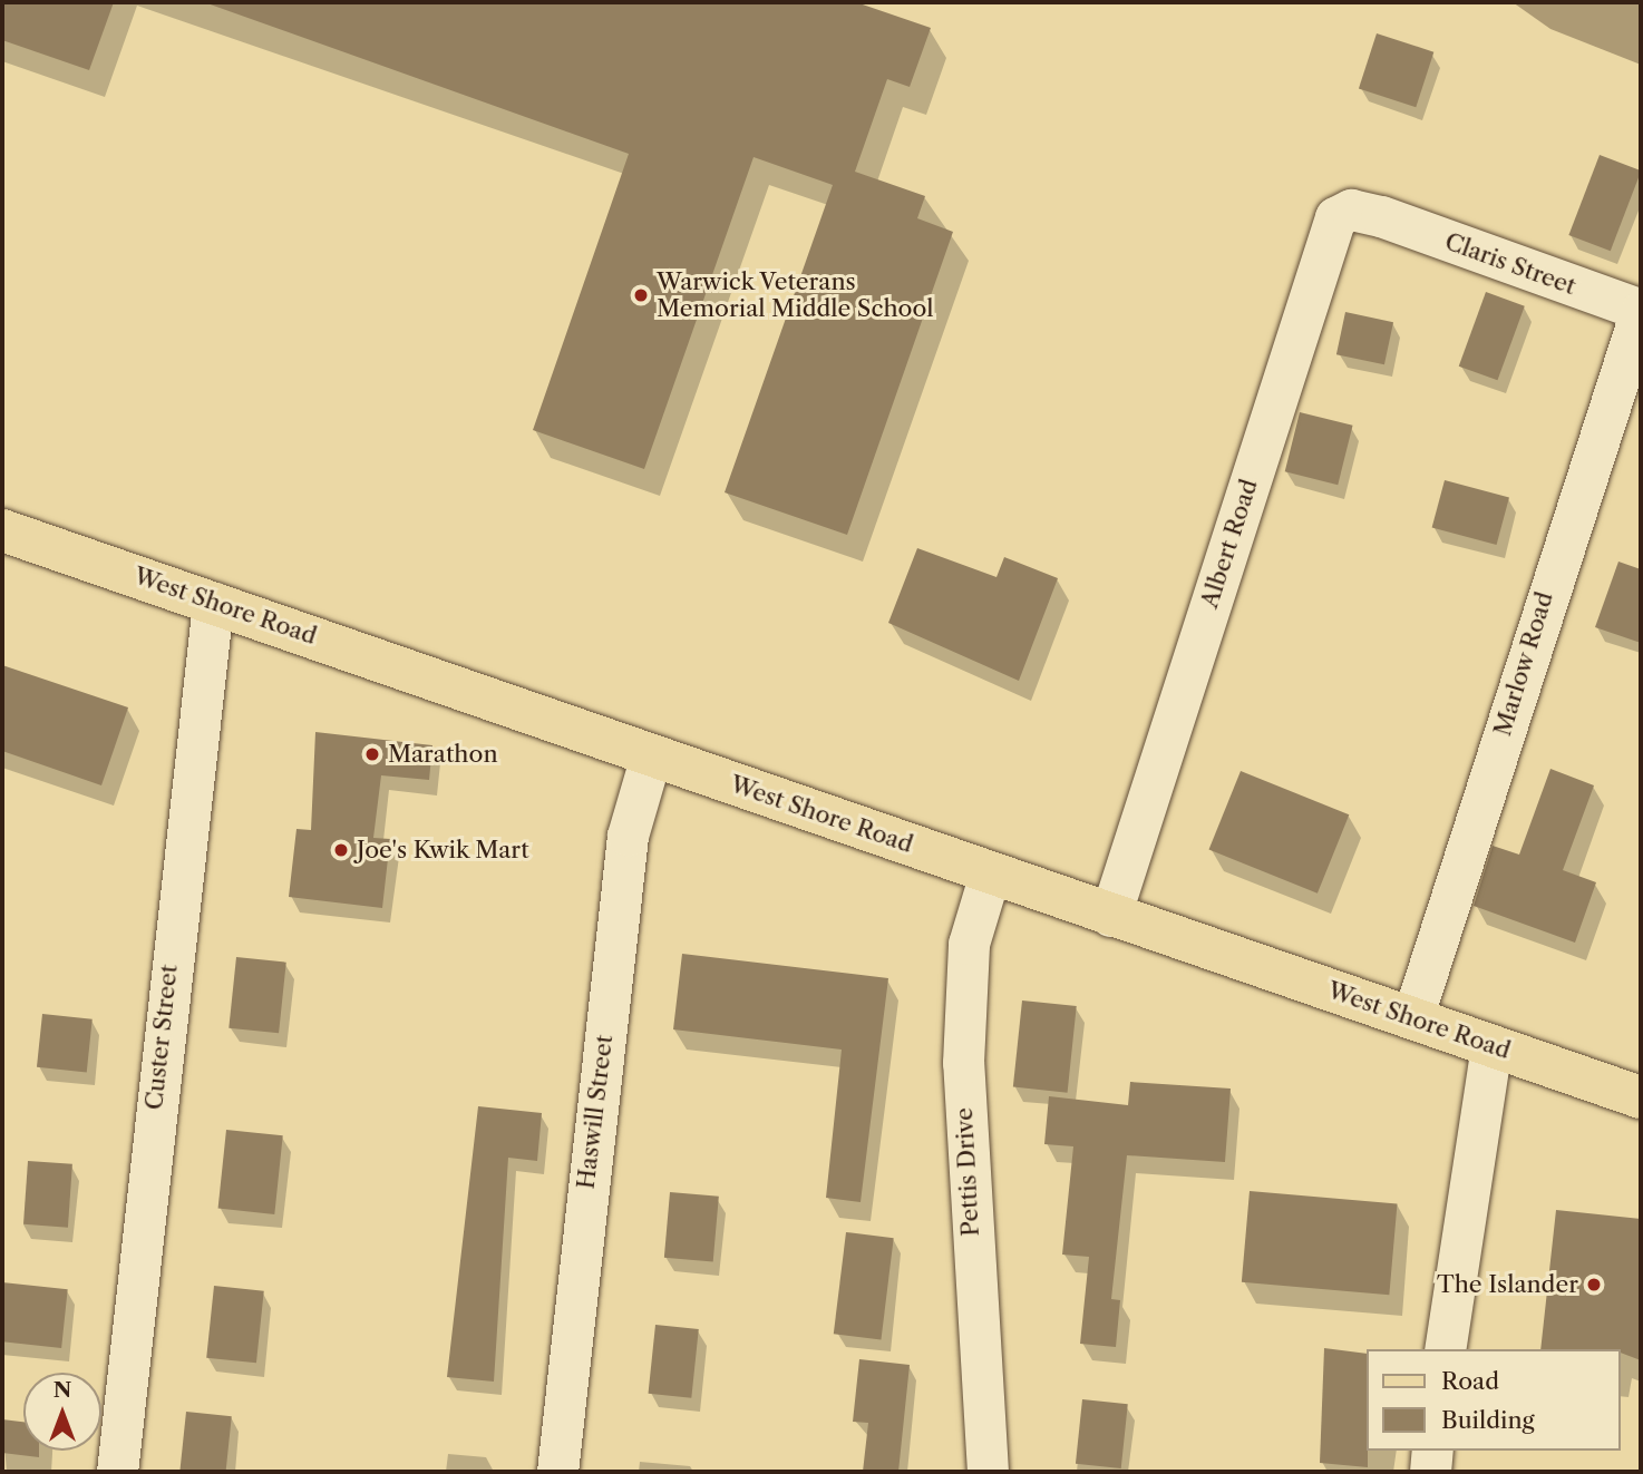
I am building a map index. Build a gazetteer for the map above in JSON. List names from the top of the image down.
{
  "streets": {
    "main road": ["West Shore Road"],
    "street": [
      "Claris Street",
      "Albert Road",
      "Marlow Road",
      "Custer Street",
      "Haswill Street",
      "Pettis Drive"
    ]
  },
  "crossings": [
    ["Claris Street", "Albert Road"],
    ["Claris Street", "Marlow Road"],
    ["Albert Road", "West Shore Road"],
    ["West Shore Road", "Marlow Road"],
    ["West Shore Road", "Custer Street"],
    ["West Shore Road", "Haswill Street"],
    ["West Shore Road", "Pettis Drive"]
  ],
  "places": [
    "Warwick Veterans Memorial Middle School",
    "Marathon",
    "Joe's Kwik Mart",
    "The Islander"
  ],
  "legend": ["Road", "Building"],
  "north": "top"
}
